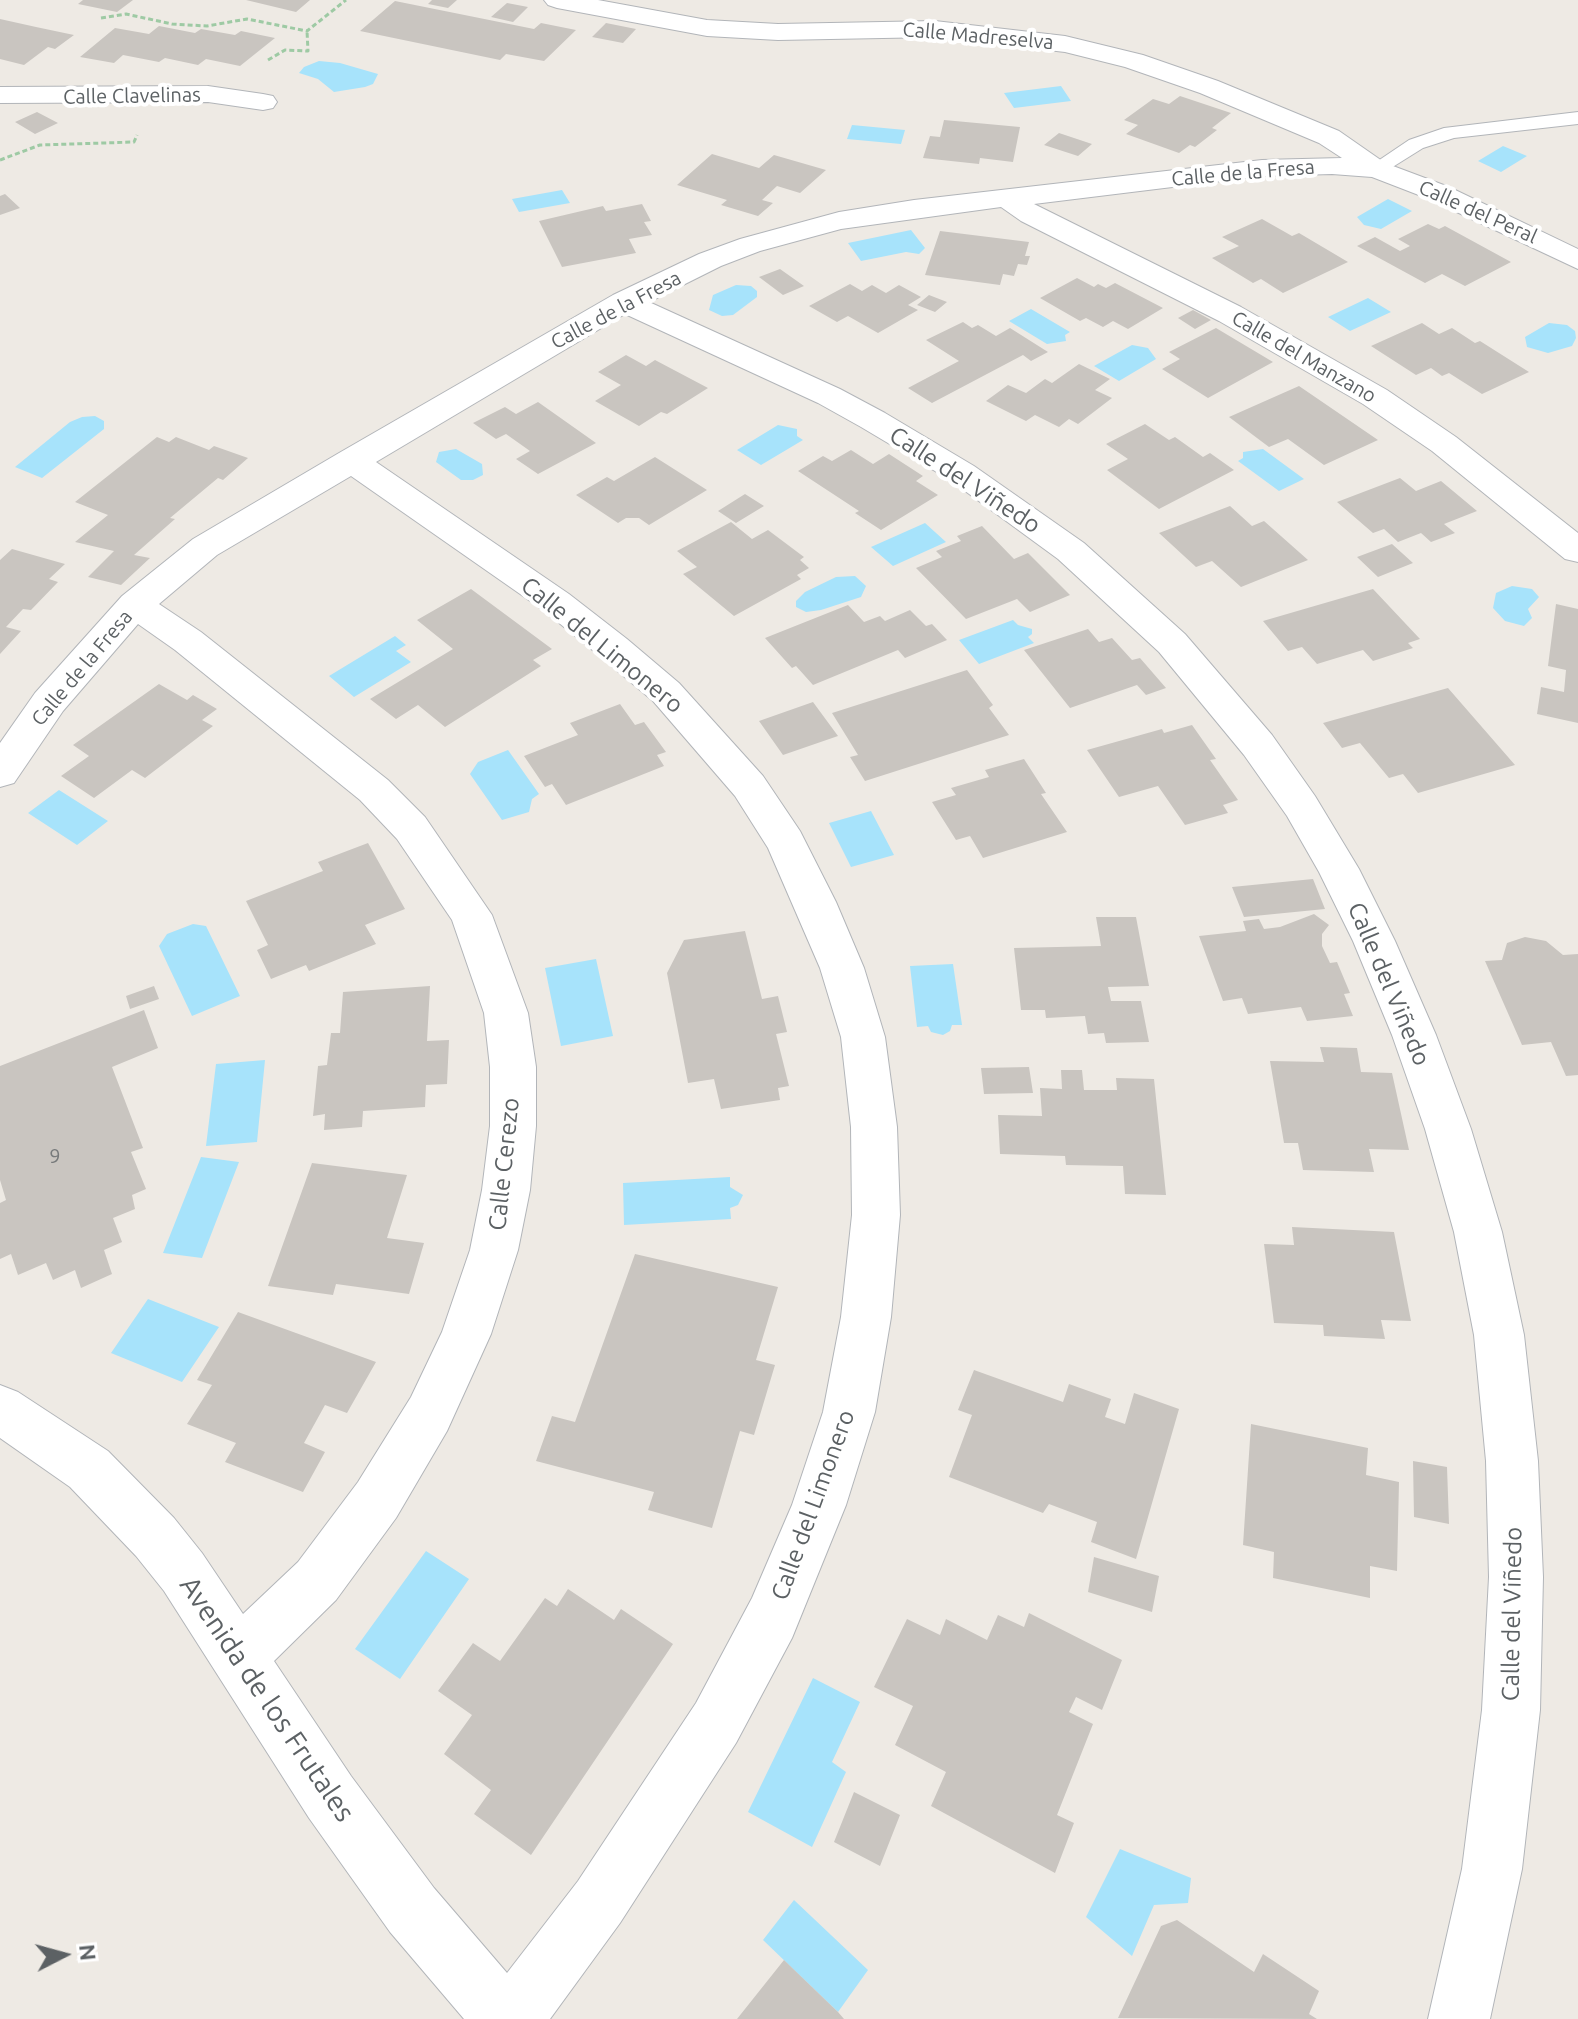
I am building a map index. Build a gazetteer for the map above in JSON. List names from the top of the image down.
{
  "streets": {
    "street": [
      "Calle Madreselva",
      "Calle Clavelinas",
      "Calle de la Fresa",
      "Calle del Peral",
      "Calle del Manzano",
      "Calle del Viñedo",
      "Calle del Limonero",
      "Calle Cerezo",
      "Avenida de los Frutales"
    ]
  },
  "crossings": [
    ["Calle Madreselva", "Calle de la Fresa"],
    ["Calle Madreselva", "Calle del Peral"],
    ["Calle de la Fresa", "Calle del Peral"],
    ["Calle de la Fresa", "Calle del Manzano"],
    ["Calle de la Fresa", "Calle del Viñedo"],
    ["Calle de la Fresa", "Calle del Limonero"],
    ["Calle de la Fresa", "Calle Cerezo"],
    ["Calle del Limonero", "Avenida de los Frutales"],
    ["Calle Cerezo", "Avenida de los Frutales"]
  ],
  "house_numbers": ["9"],
  "north": "right"
}
